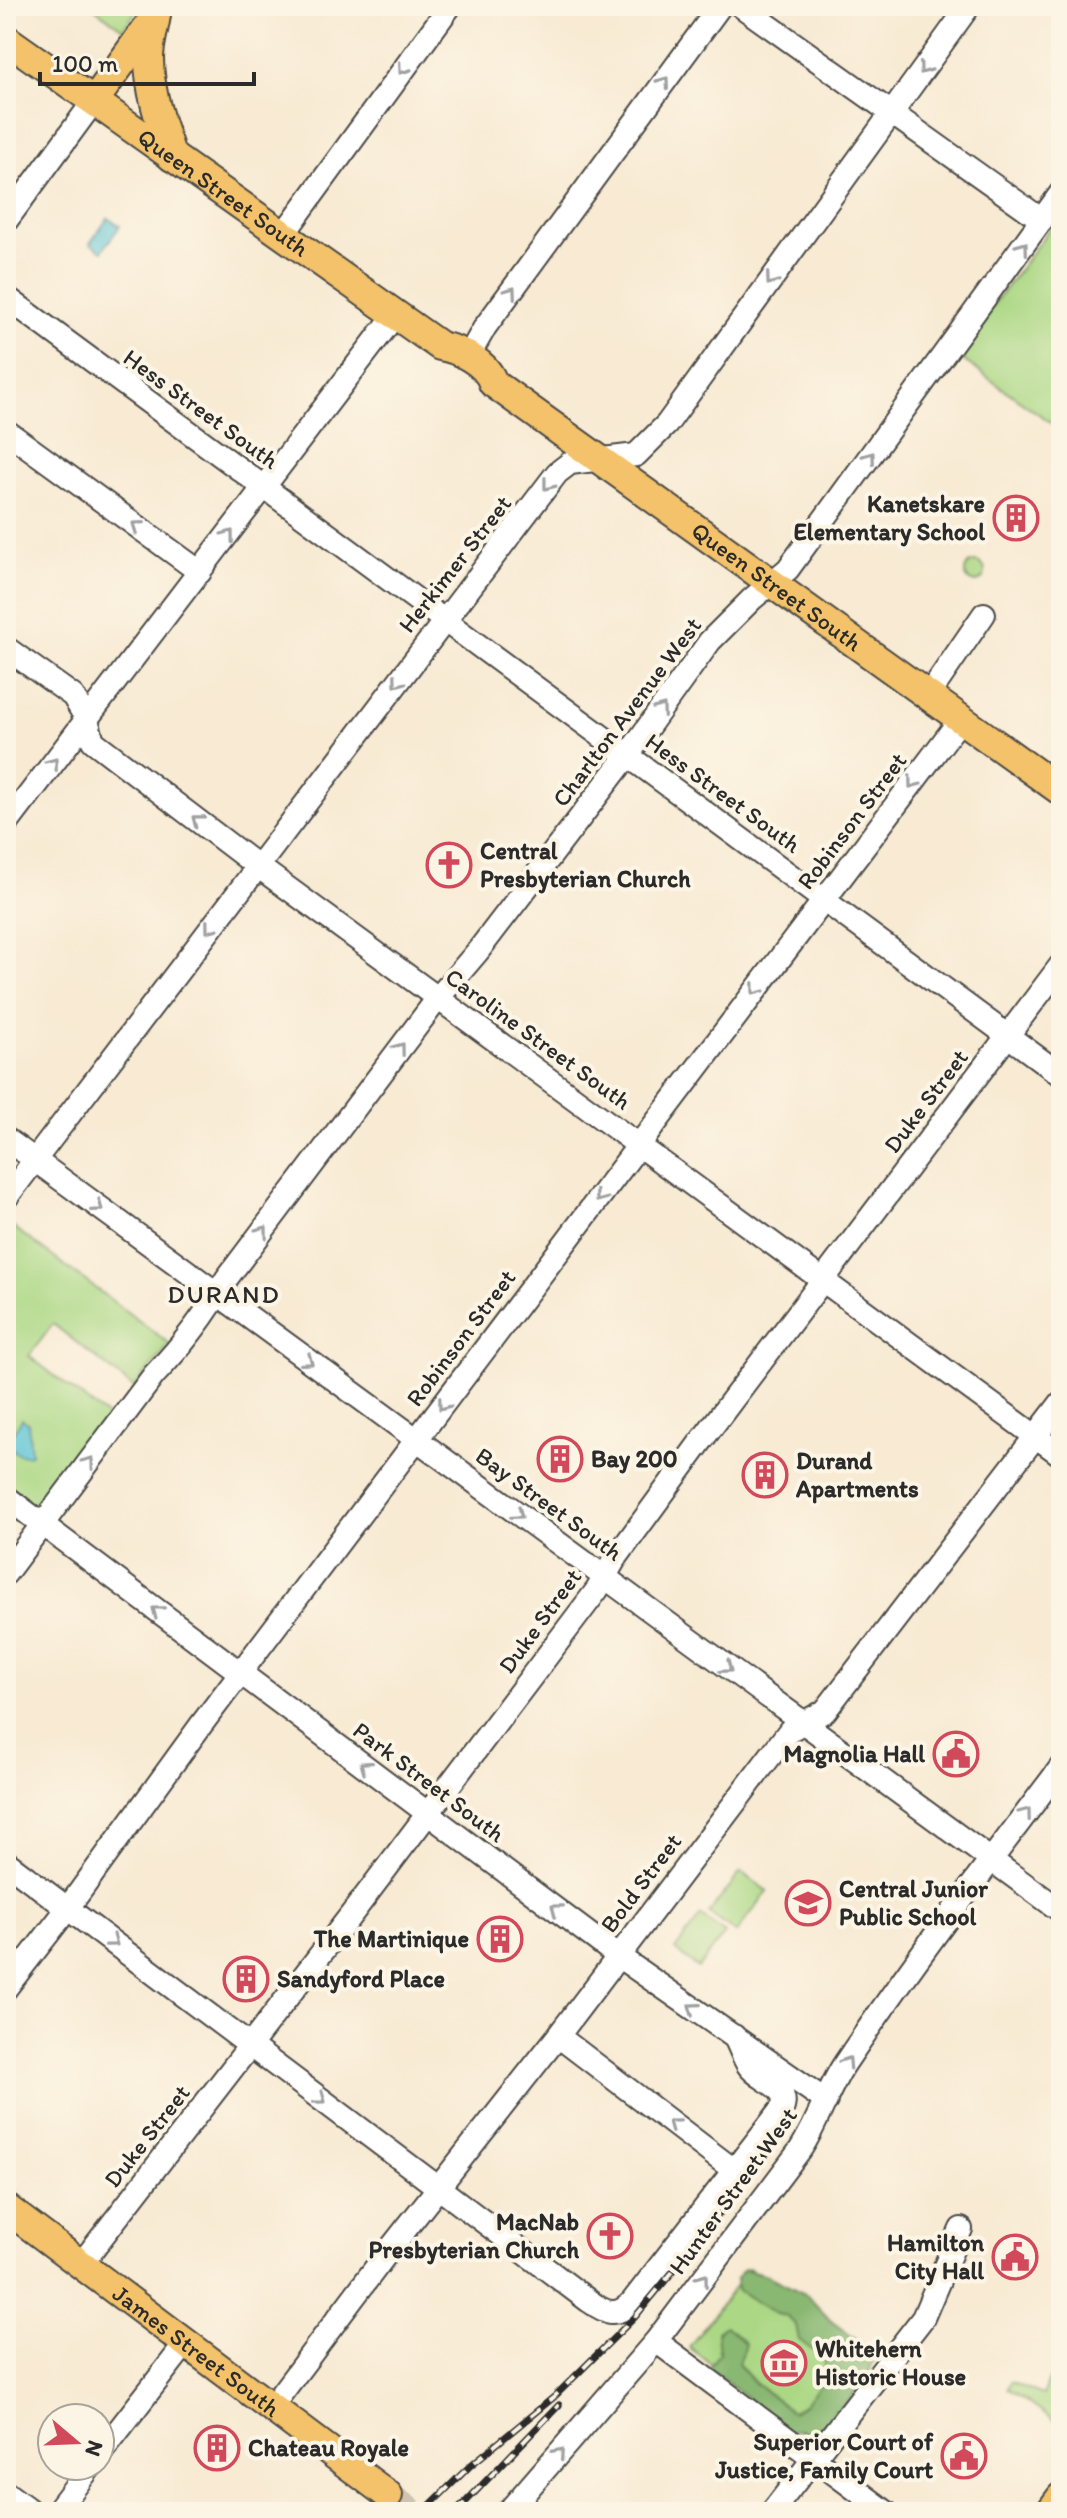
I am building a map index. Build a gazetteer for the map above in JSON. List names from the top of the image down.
{
  "streets": {
    "main road": ["Queen Street South", "James Street South"],
    "street": [
      "Hess Street South",
      "Herkimer Street",
      "Charlton Avenue West",
      "Robinson Street",
      "Caroline Street South",
      "Duke Street",
      "Bay Street South",
      "Park Street South",
      "Bold Street",
      "Hunter Street West"
    ]
  },
  "crossings": [
    ["Queen Street South", "Herkimer Street"],
    ["Queen Street South", "Charlton Avenue West"],
    ["Queen Street South", "Robinson Street"],
    ["Hess Street South", "Herkimer Street"],
    ["Hess Street South", "Charlton Avenue West"],
    ["Hess Street South", "Robinson Street"],
    ["Hess Street South", "Duke Street"],
    ["Herkimer Street", "Caroline Street South"],
    ["Herkimer Street", "Bay Street South"],
    ["Charlton Avenue West", "Caroline Street South"],
    ["Charlton Avenue West", "Bay Street South"],
    ["Charlton Avenue West", "Park Street South"],
    ["Robinson Street", "Caroline Street South"],
    ["Robinson Street", "Bay Street South"],
    ["Robinson Street", "Park Street South"],
    ["Caroline Street South", "Duke Street"],
    ["Caroline Street South", "Bold Street"],
    ["Duke Street", "Bay Street South"],
    ["Duke Street", "Park Street South"],
    ["Duke Street", "James Street South"],
    ["Bay Street South", "Bold Street"],
    ["Bay Street South", "Hunter Street West"],
    ["Park Street South", "Bold Street"],
    ["Park Street South", "Hunter Street West"],
    ["Bold Street", "James Street South"]
  ],
  "one_way": [
    "Herkimer Street",
    "Charlton Avenue West",
    "Robinson Street",
    "Bay Street South",
    "Park Street South",
    "Hunter Street West"
  ],
  "districts": ["DURAND"],
  "places": {
    "building": [
      "Kanetskare Elementary School",
      "Bay 200",
      "Durand Apartments",
      "The Martinique",
      "Sandyford Place",
      "Chateau Royale"
    ],
    "church": ["Central Presbyterian Church", "MacNab Presbyterian Church"],
    "public building": ["Magnolia Hall", "Hamilton City Hall", "Superior Court of Justice, Family Court"],
    "school or university": ["Central Junior Public School"],
    "museum": ["Whitehern Historic House"]
  },
  "scale_bar": "100 m",
  "north": "right"
}
